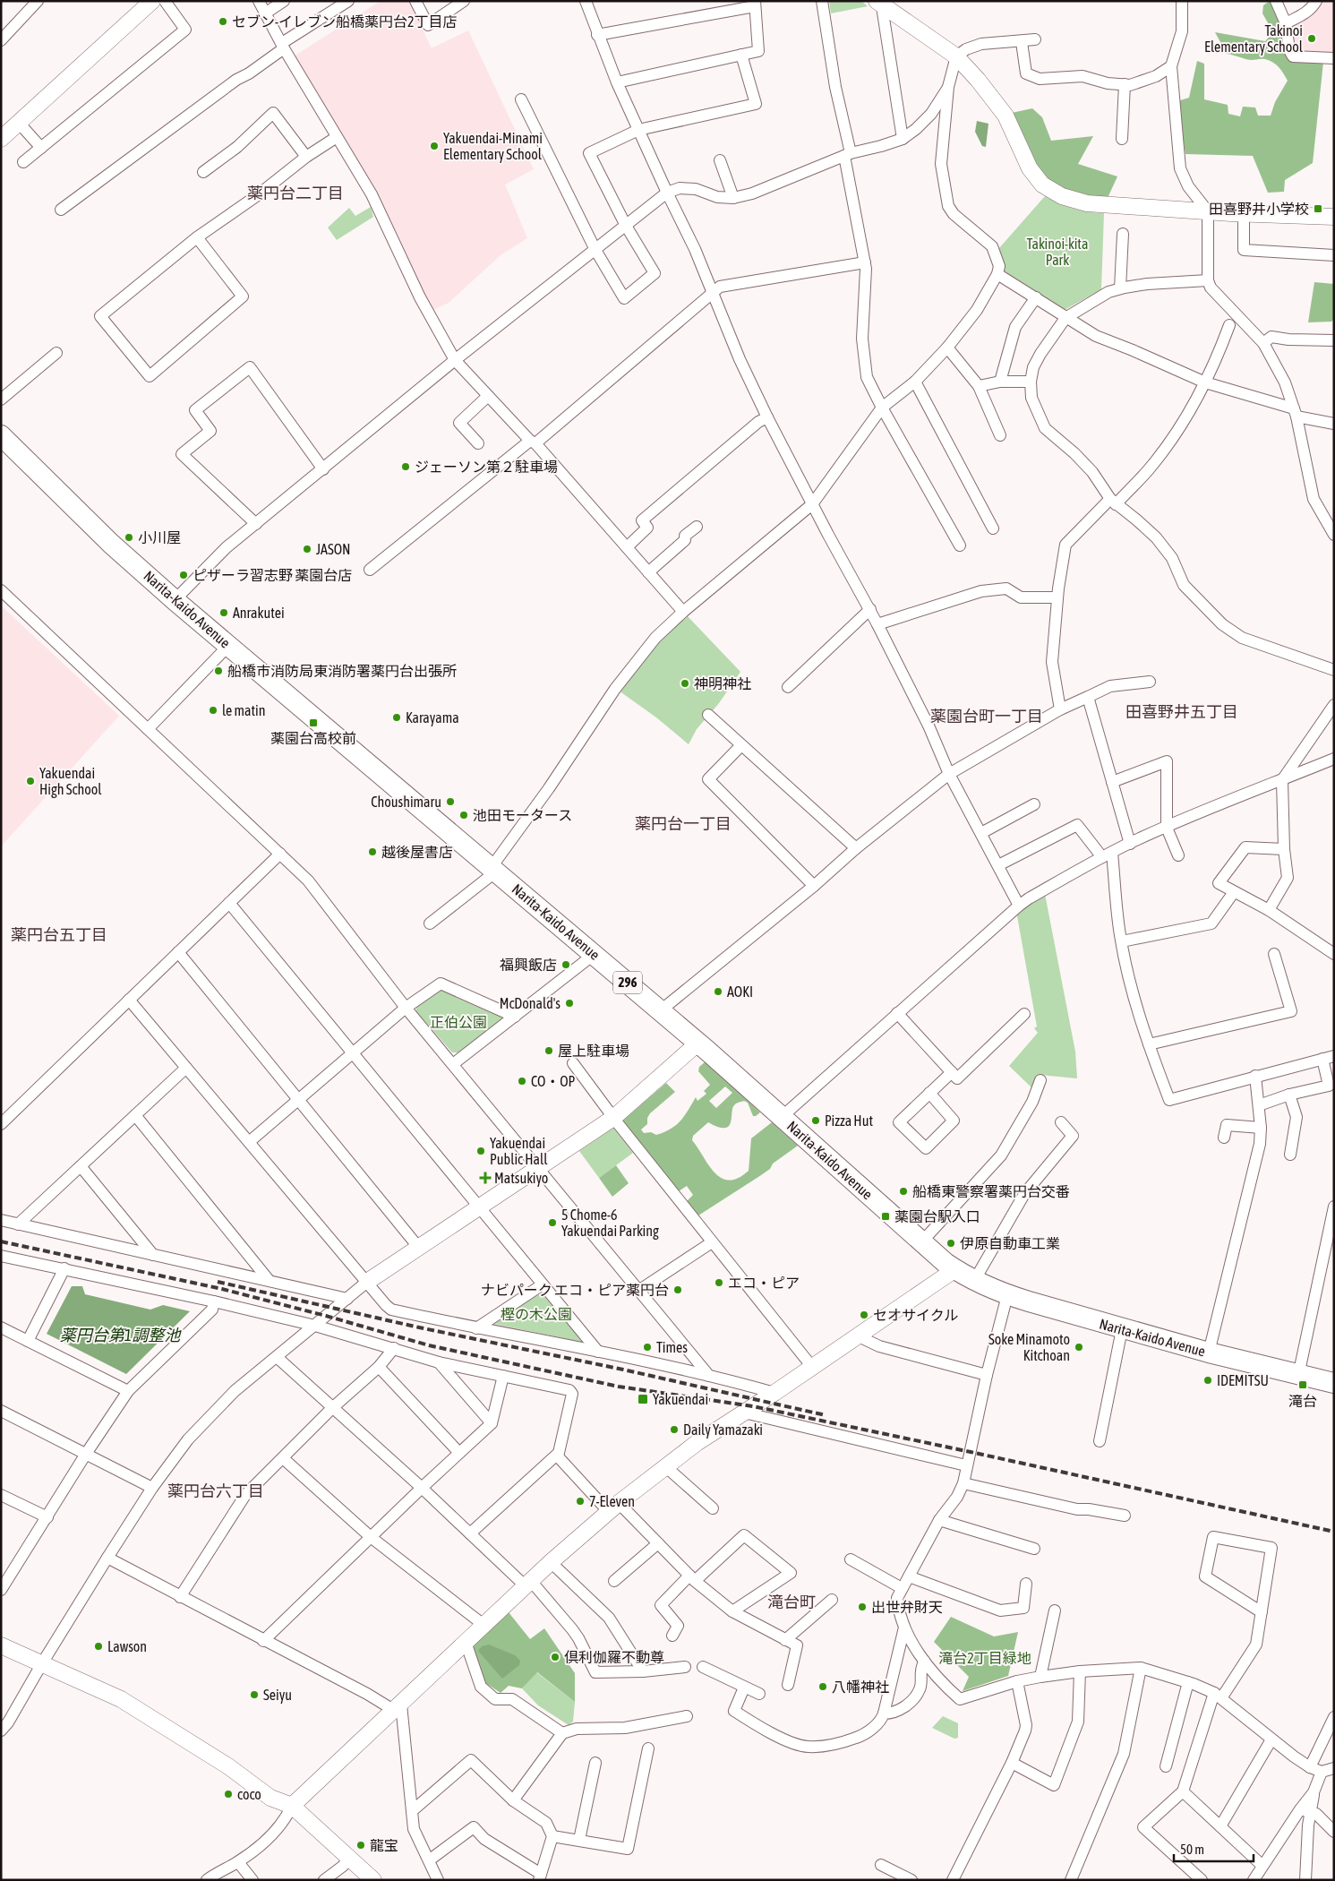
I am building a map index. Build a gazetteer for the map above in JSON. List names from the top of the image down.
{
  "streets": {
    "highway": ["Narita-Kaido Avenue", "296"]
  },
  "districts": [
    "薬円台二丁目",
    "田喜野井五丁目",
    "薬園台町一丁目",
    "薬円台一丁目",
    "薬円台五丁目",
    "薬円台六丁目",
    "滝台町"
  ],
  "water": ["薬円台第1調整池"],
  "parks": [
    "Takinoi-kita Park",
    "正伯公園",
    "樫の木公園",
    "滝台2丁目緑地"
  ],
  "places": {
    "other": [
      "セブン-イレブン船橋薬円台2丁目店",
      "Takinoi Elementary School",
      "Yakuendai-Minami Elementary School",
      "ジェーソン第２駐車場",
      "小川屋",
      "JASON",
      "ピザーラ習志野 薬園台店",
      "Anrakutei",
      "船橋市消防局東消防署薬円台出張所",
      "神明神社",
      "le matin",
      "Karayama",
      "Yakuendai High School",
      "Choushimaru",
      "池田モータース",
      "越後屋書店",
      "福興飯店",
      "AOKI",
      "McDonald's",
      "屋上駐車場",
      "CO・OP",
      "Pizza Hut",
      "Yakuendai Public Hall",
      "船橋東警察署薬円台交番",
      "5 Chome-6 Yakuendai Parking",
      "伊原自動車工業",
      "エコ・ピア",
      "ナビパーク エコ・ピア薬円台",
      "セオサイクル",
      "Times",
      "Soke Minamoto Kitchoan",
      "IDEMITSU",
      "Daily Yamazaki",
      "7-Eleven",
      "出世弁財天",
      "Lawson",
      "倶利伽羅不動尊",
      "八幡神社",
      "Seiyu",
      "coco",
      "龍宝"
    ],
    "transit": [
      "田喜野井小学校",
      "薬園台高校前",
      "薬園台駅入口",
      "滝台",
      "Yakuendai"
    ],
    "health": ["Matsukiyo"]
  },
  "scale_bar": "50 m"
}
